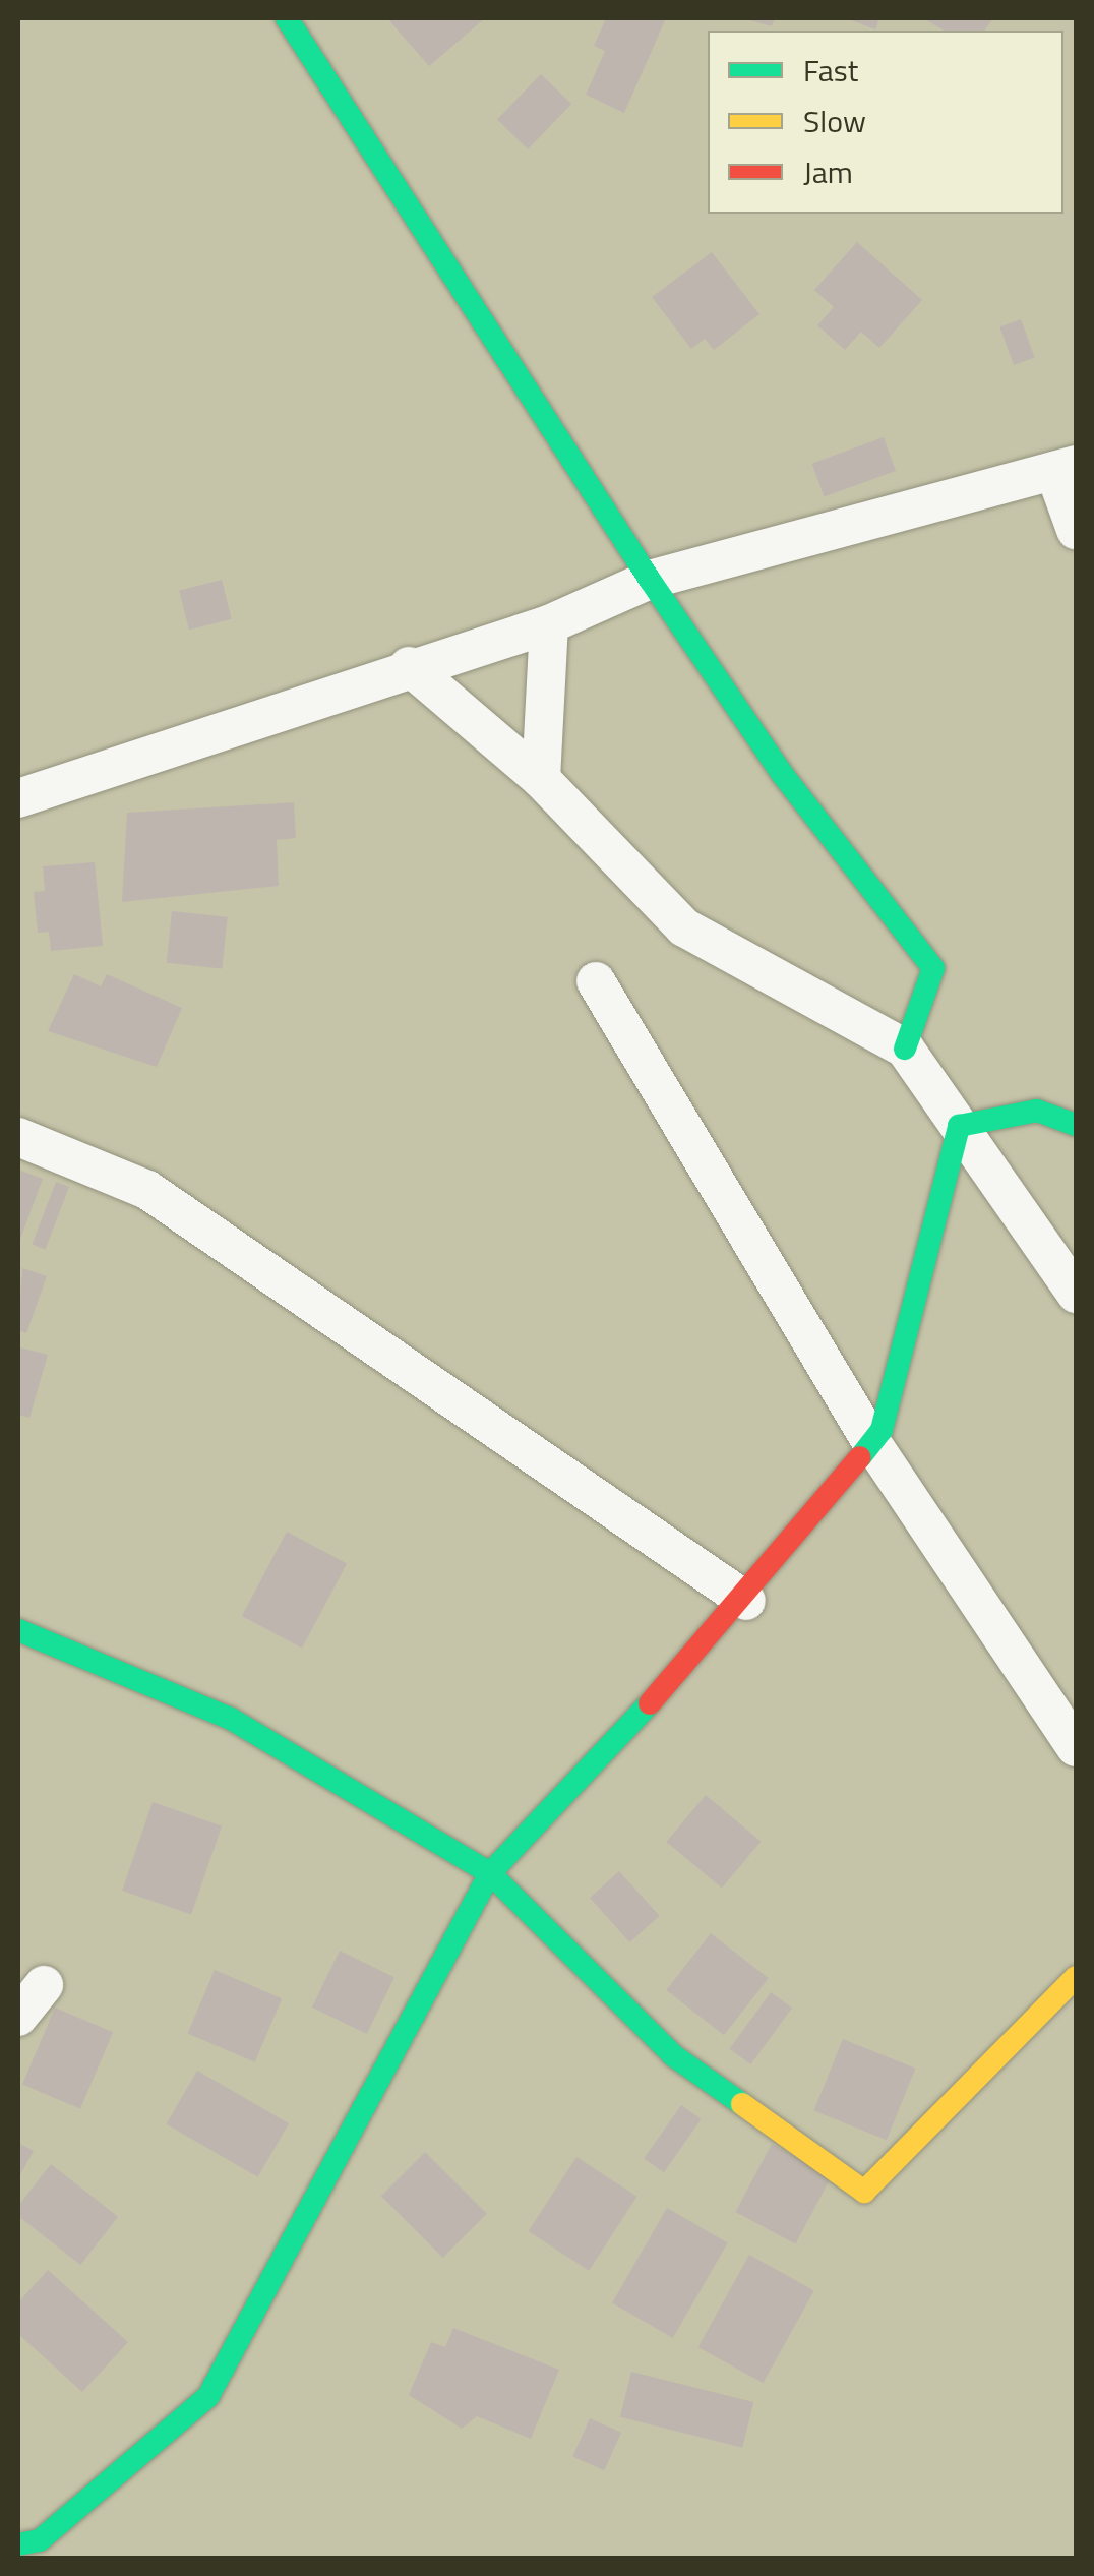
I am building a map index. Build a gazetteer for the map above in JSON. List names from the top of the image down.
{
  "legend": ["Fast", "Slow", "Jam"]
}
